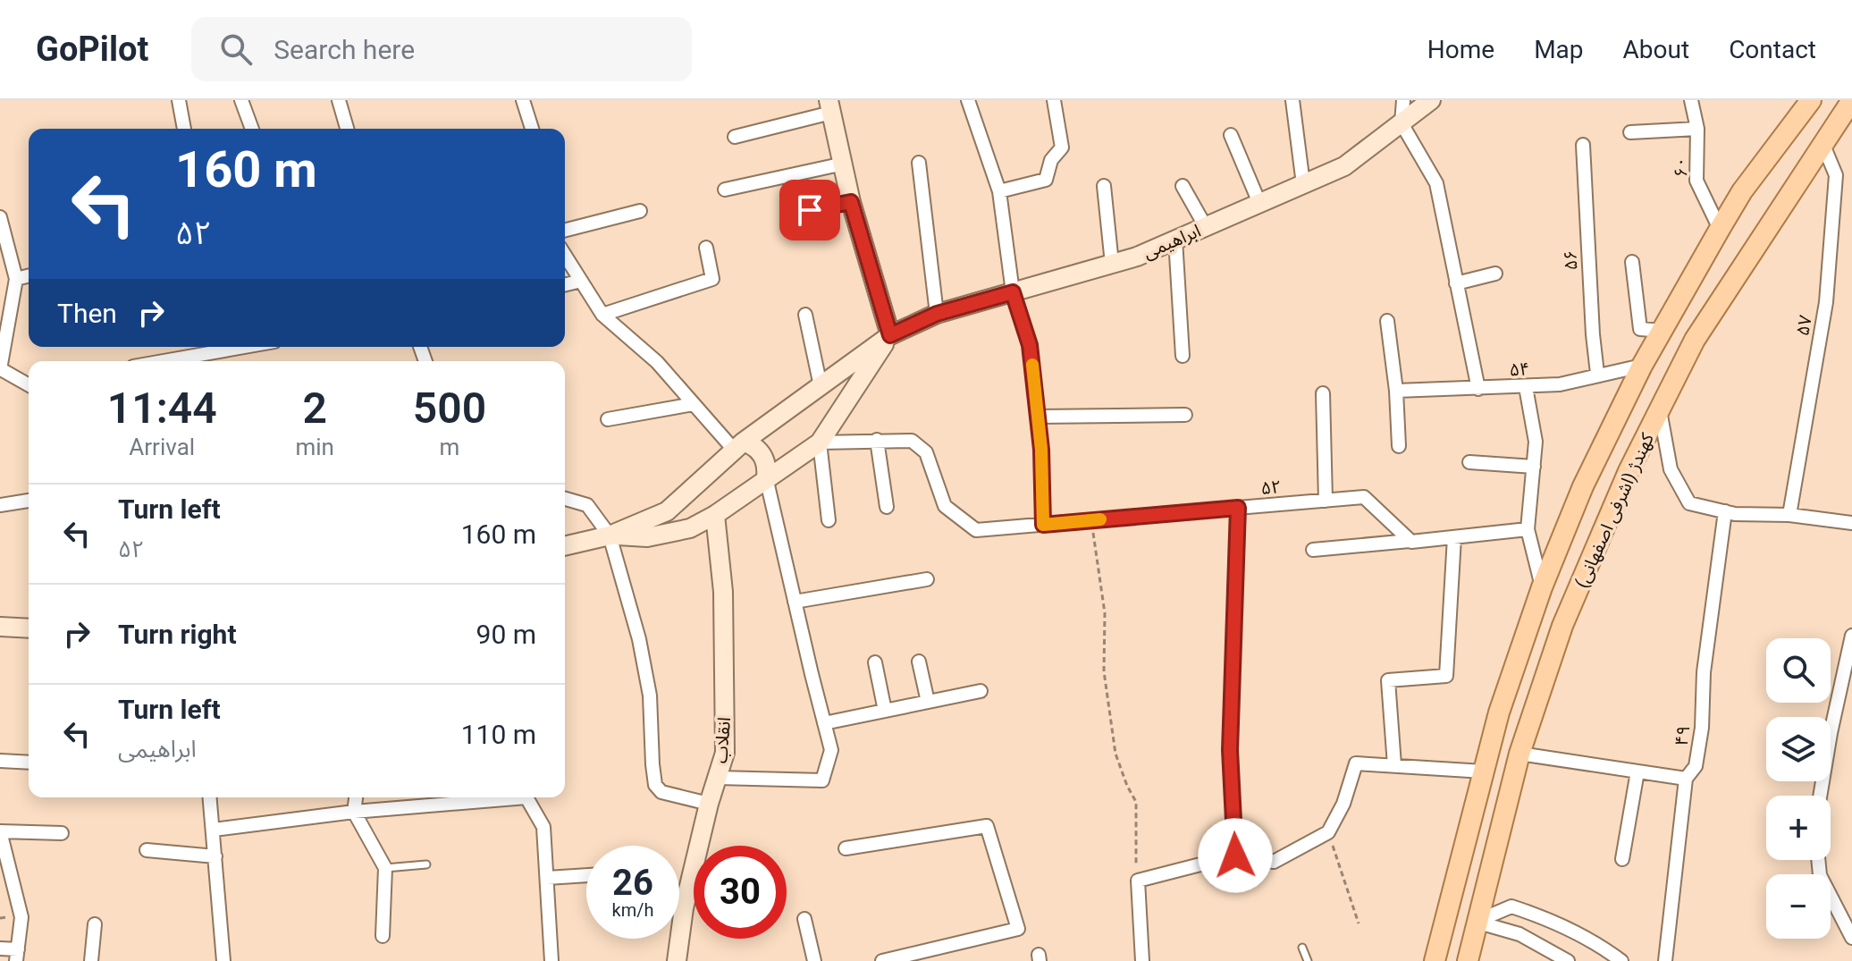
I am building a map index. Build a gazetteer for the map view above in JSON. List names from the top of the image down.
{
  "streets": {
    "main road": ["ابراهیمی", "کهندژ (اشرفی اصفهانی)", "انقلاب"],
    "street": [
      "۶۰",
      "۵۶",
      "۵۷",
      "۵۴",
      "۵۲",
      "۴۹"
    ]
  },
  "crossings": [
    ["۶۰", "کهندژ (اشرفی اصفهانی)"],
    ["۵۶", "۵۴"],
    ["۵۷", "کهندژ (اشرفی اصفهانی)"],
    ["۵۴", "کهندژ (اشرفی اصفهانی)"]
  ],
  "page": {
    "header": "GoPilot",
    "search": "Search here",
    "nav": [
      "Home",
      "Map",
      "About",
      "Contact"
    ],
    "turn": ["160 m", "۵۲"],
    "then": "Then",
    "eta": [
      "11:44",
      "Arrival",
      "2",
      "min",
      "500",
      "m"
    ],
    "list": [
      {
        "name": "Turn left",
        "note": "۵۲",
        "value": "160 m"
      },
      {
        "name": "Turn right",
        "value": "90 m"
      },
      {
        "name": "Turn left",
        "note": "ابراهیمی",
        "value": "110 m"
      }
    ],
    "map_buttons": ["+", "−"],
    "speed": "26 km/h",
    "limit": "30"
  }
}
